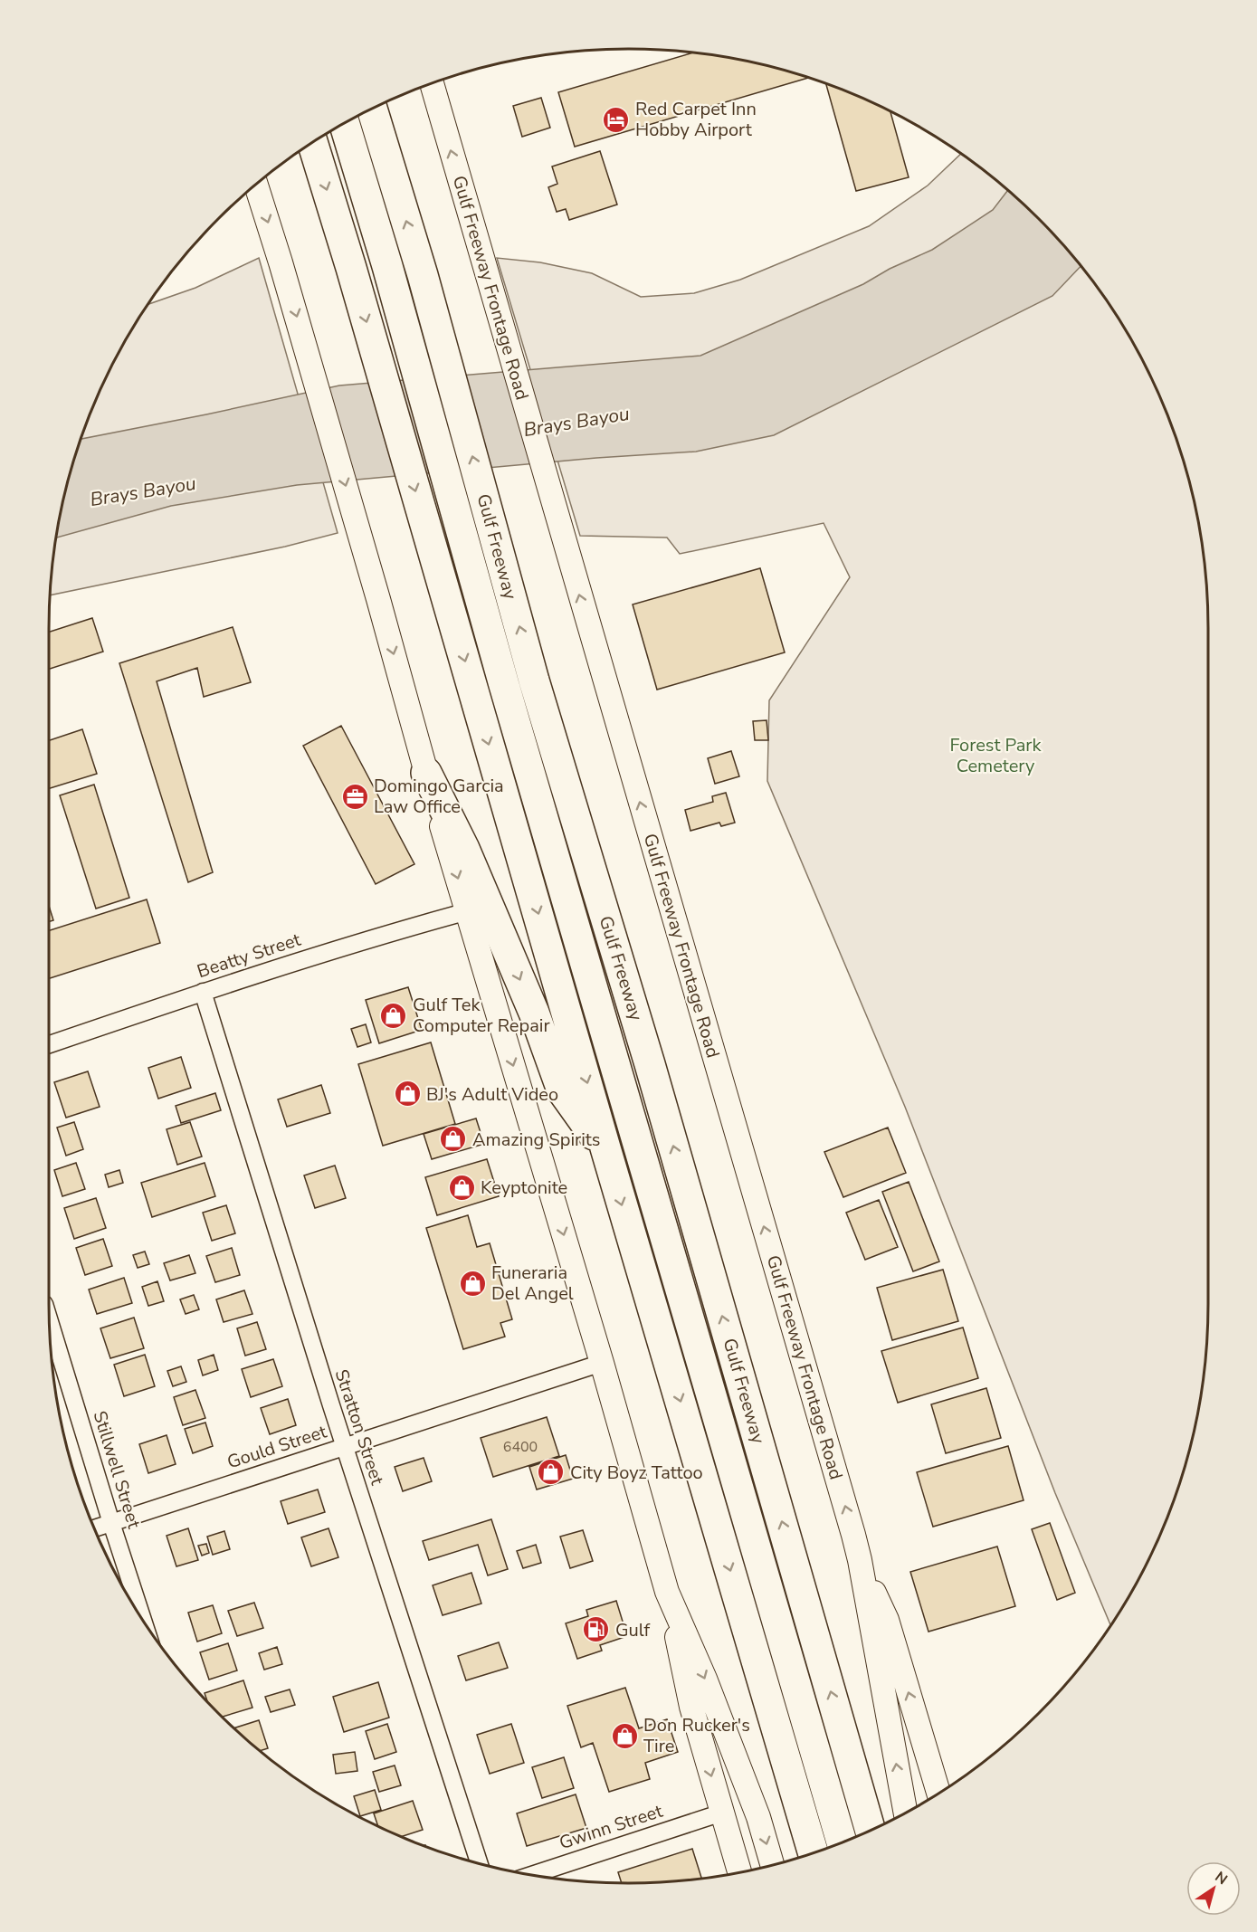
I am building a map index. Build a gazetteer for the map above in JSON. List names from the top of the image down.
{
  "streets": {
    "highway": ["Gulf Freeway"],
    "main road": ["Gulf Freeway Frontage Road"],
    "street": [
      "Beatty Street",
      "Stratton Street",
      "Gould Street",
      "Stillwell Street",
      "Gwinn Street"
    ]
  },
  "crossings": [
    ["Beatty Street", "Stratton Street"],
    ["Stratton Street", "Gould Street"],
    ["Gould Street", "Stillwell Street"]
  ],
  "water": ["Brays Bayou"],
  "parks": ["Forest Park Cemetery"],
  "places": {
    "hotel": ["Red Carpet Inn Hobby Airport"],
    "office": ["Domingo Garcia Law Office"],
    "shop": [
      "Gulf Tek Computer Repair",
      "BJ's Adult Video",
      "Amazing Spirits",
      "Keyptonite",
      "Funeraria Del Angel",
      "City Boyz Tattoo",
      "Don Rucker's Tire"
    ],
    "fuel station": ["Gulf"]
  },
  "house_numbers": ["6400"],
  "north": "top right"
}
